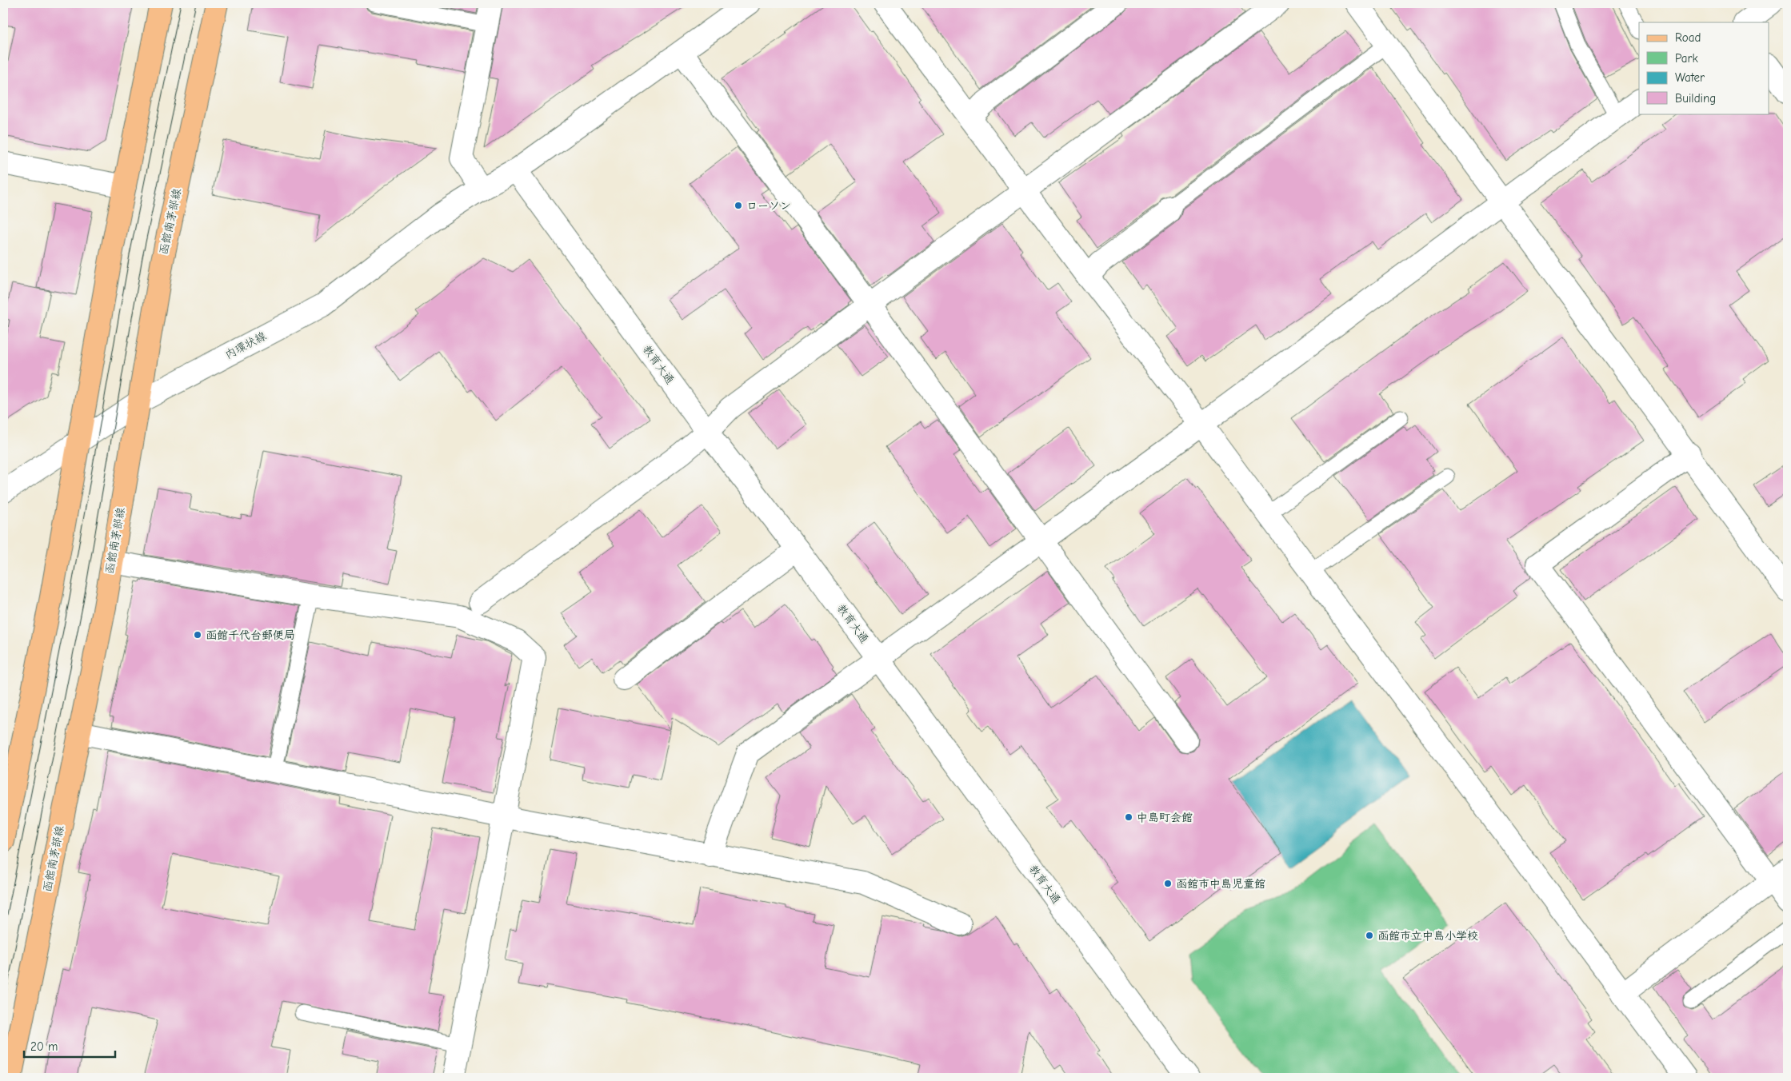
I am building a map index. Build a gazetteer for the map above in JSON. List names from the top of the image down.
{
  "streets": {
    "main road": ["函館南茅部線"],
    "street": ["内環状線", "教育大通"]
  },
  "crossings": [
    ["函館南茅部線", "内環状線"],
    ["内環状線", "教育大通"]
  ],
  "places": [
    "ローソン",
    "函館千代台郵便局",
    "中島町会館",
    "函館市中島児童館",
    "函館市立中島小学校"
  ],
  "legend": [
    "Road",
    "Park",
    "Water",
    "Building"
  ],
  "scale_bar": "20 m"
}
